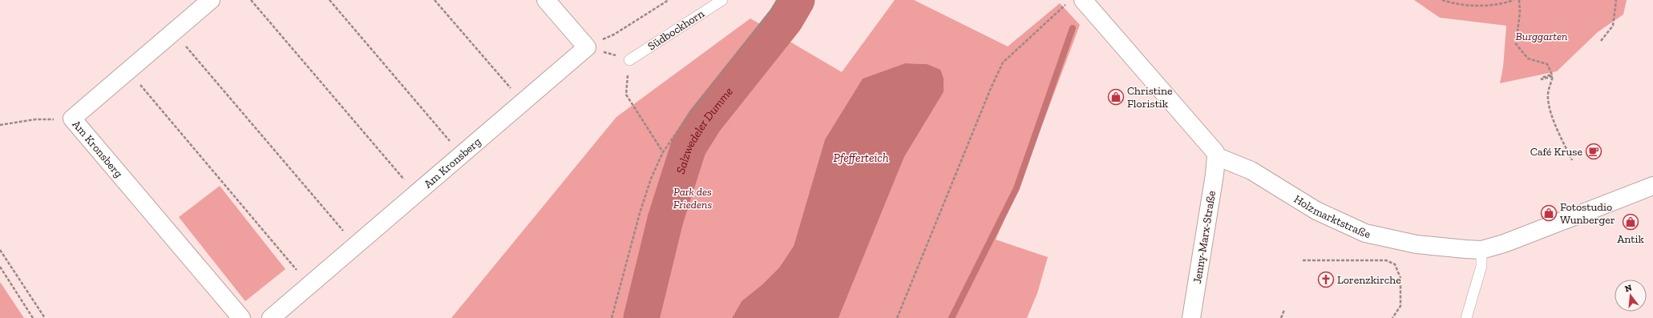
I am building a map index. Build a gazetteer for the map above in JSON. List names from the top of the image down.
{
  "streets": {
    "street": ["Am Kronsberg", "Holzmarktstraße", "Jenny-Marx-Straße"],
    "lane": ["Südbockhorn"]
  },
  "crossings": [
    ["Holzmarktstraße", "Jenny-Marx-Straße"]
  ],
  "water": ["Salzwedeler Dumme", "Pfefferteich"],
  "parks": ["Burggarten", "Park des Friedens"],
  "places": {
    "shop": ["Christine Floristik", "Fotostudio Wunberger", "Antik"],
    "cafe": ["Café Kruse"],
    "church": ["Lorenzkirche"]
  },
  "north": "top"
}
